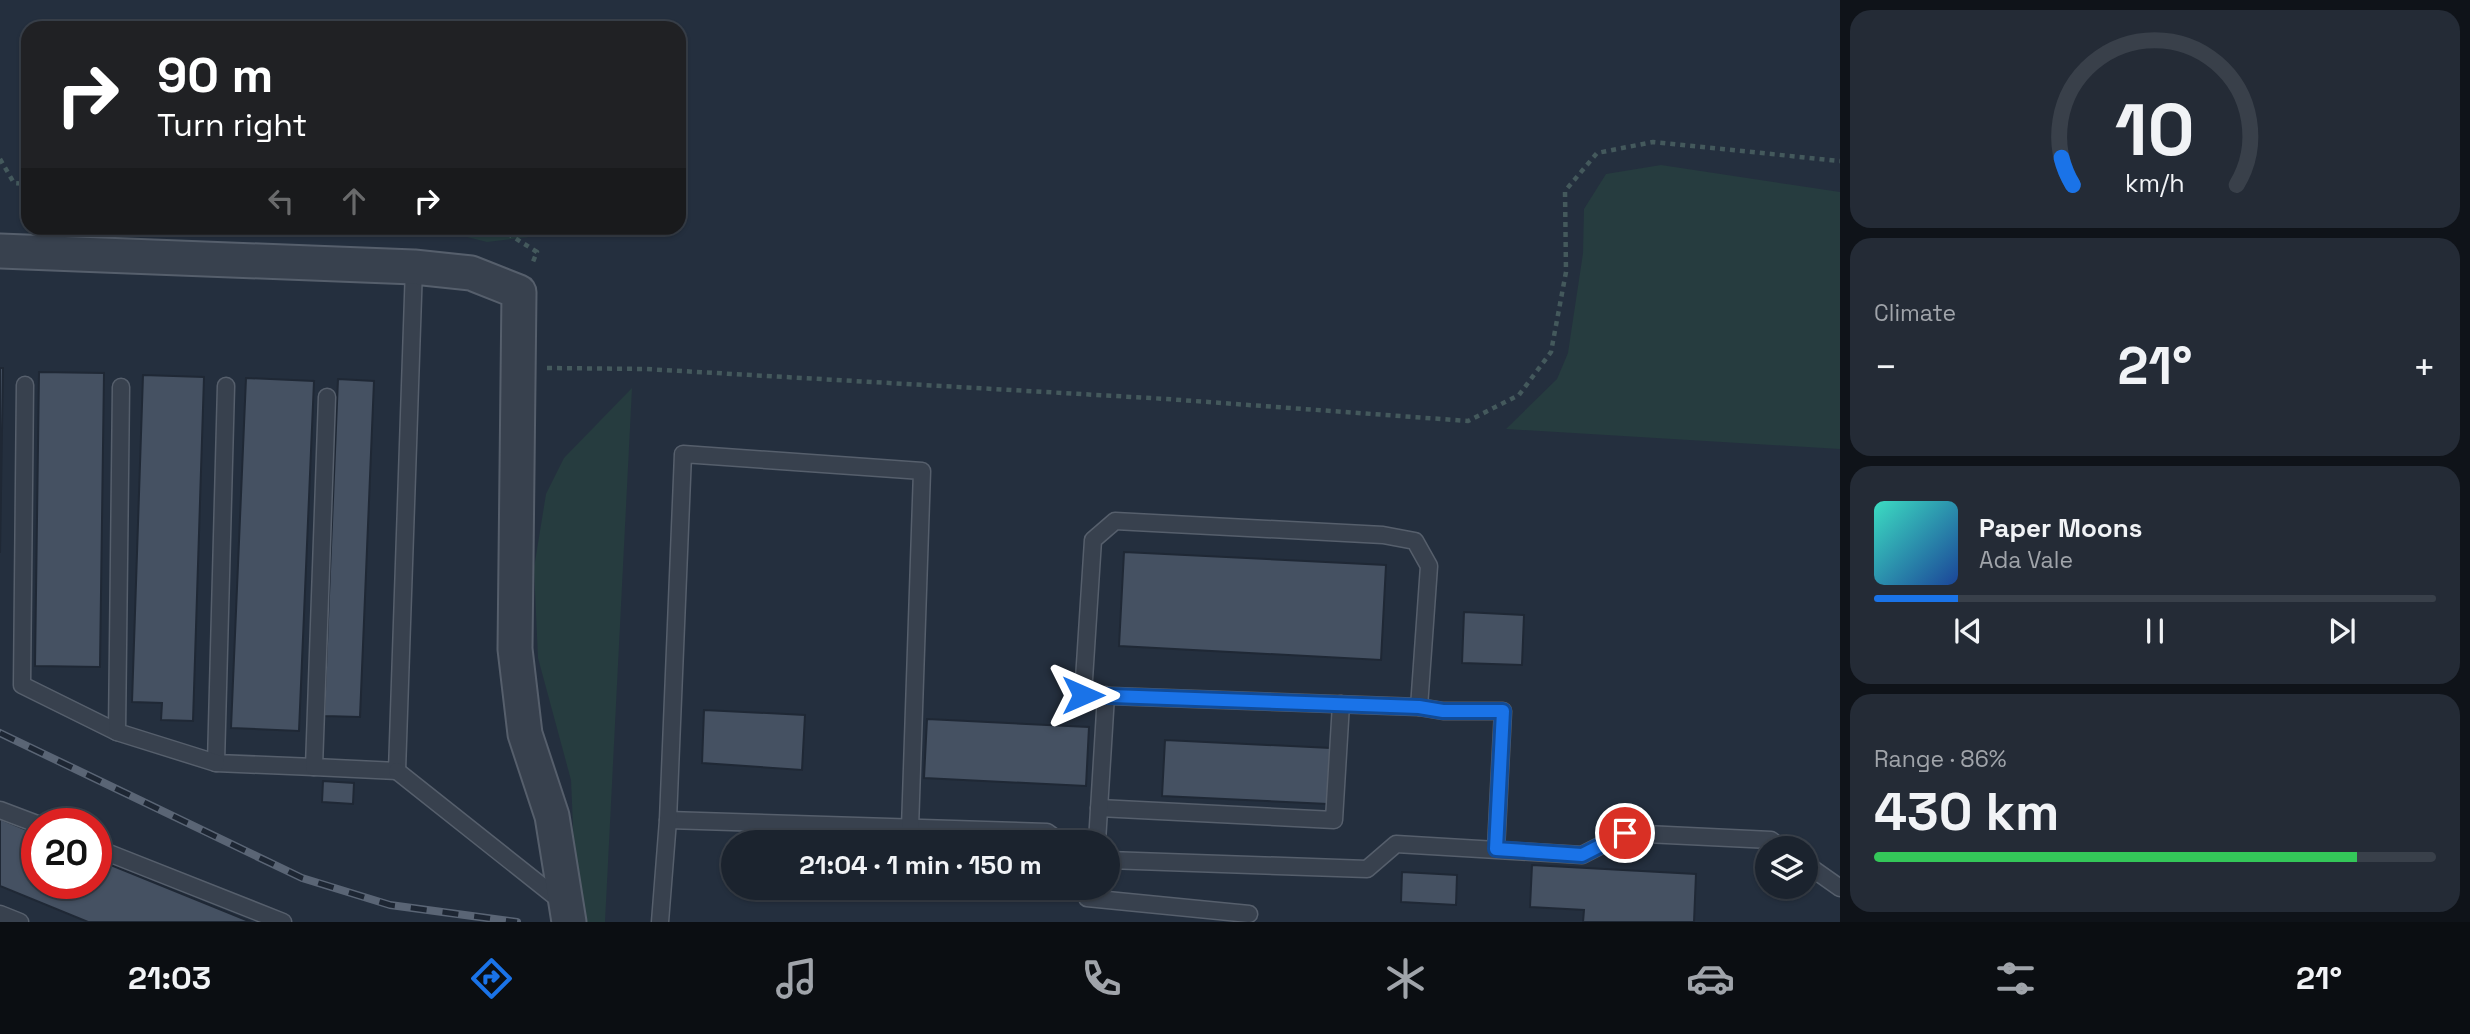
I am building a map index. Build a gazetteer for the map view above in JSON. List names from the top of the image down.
{
  "page": {
    "turn": ["90 m", "Turn right"],
    "tile": [
      "Climate",
      ["Range · 86%", "430 km"]
    ],
    "heat": ["−", "21°", "+"],
    "song": ["Paper Moons", "Ada Vale"],
    "limit": "20",
    "trip": "21:04 · 1 min · 150 m",
    "tabs": ["21:03", "21°"],
    "gauge": ["10", "km/h"]
  }
}
